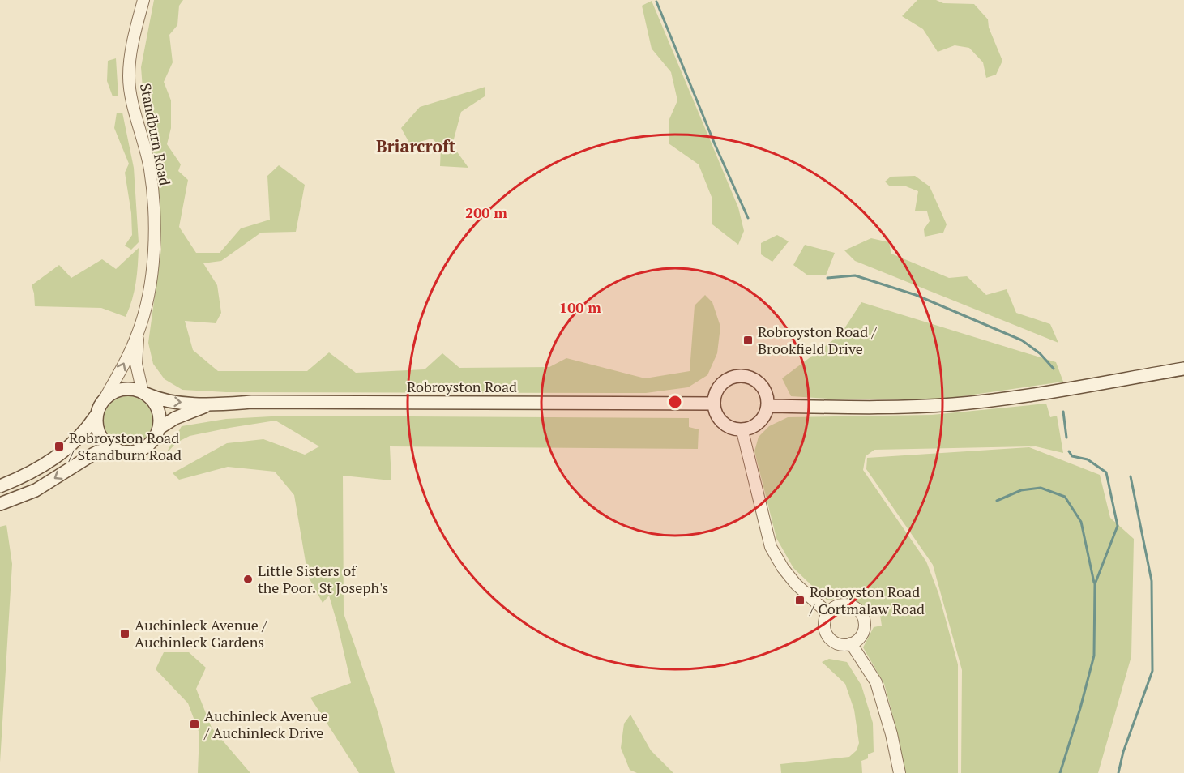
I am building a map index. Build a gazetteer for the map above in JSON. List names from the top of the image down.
{
  "streets": {
    "main road": ["Robroyston Road"],
    "street": ["Standburn Road"]
  },
  "crossings": [
    ["Standburn Road", "Robroyston Road"]
  ],
  "districts": ["Briarcroft"],
  "places": {
    "transit": [
      "Robroyston Road / Brookfield Drive",
      "Robroyston Road / Standburn Road",
      "Robroyston Road / Cortmalaw Road",
      "Auchinleck Avenue / Auchinleck Gardens",
      "Auchinleck Avenue / Auchinleck Drive"
    ],
    "other": ["Little Sisters of the Poor. St Joseph's"]
  },
  "rings": ["200 m", "100 m"]
}
